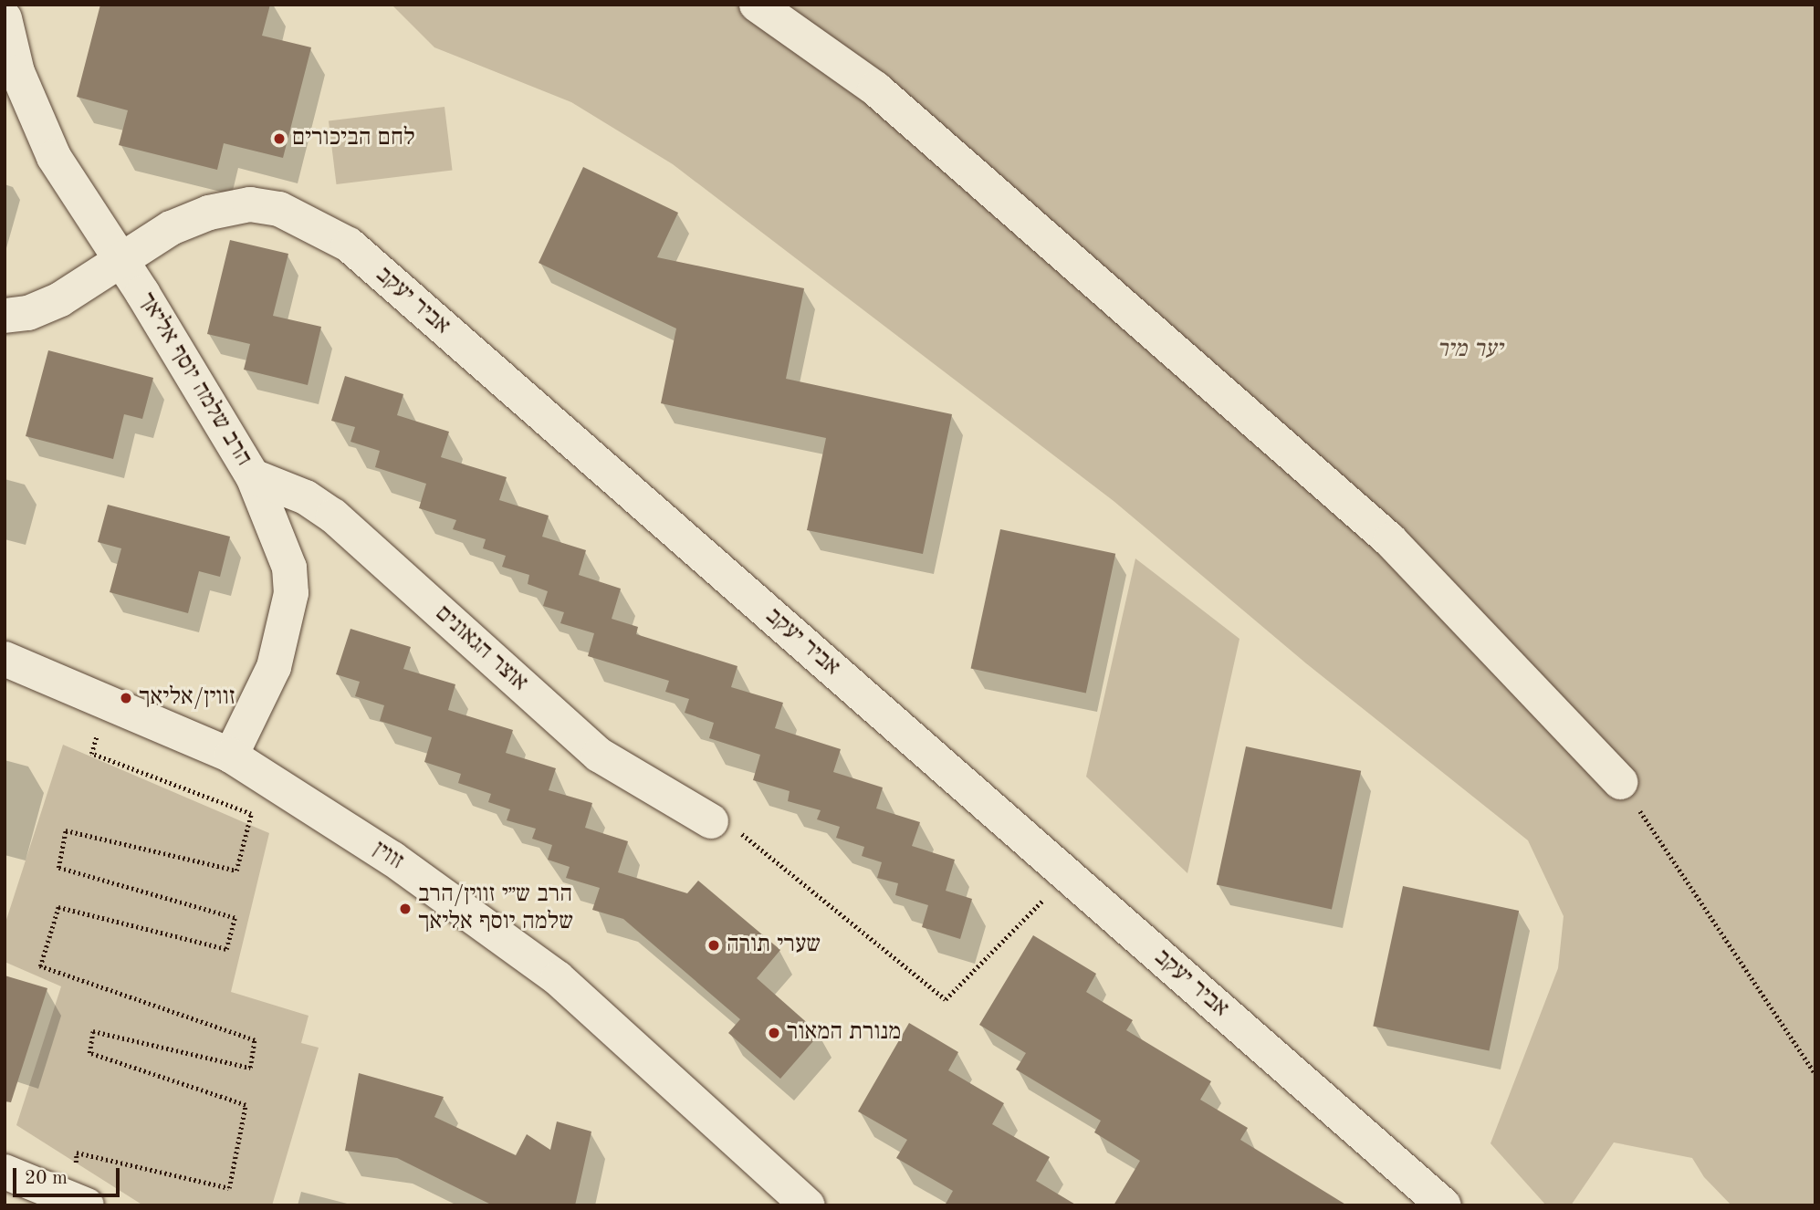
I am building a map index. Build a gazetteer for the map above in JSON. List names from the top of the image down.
{
  "streets": {
    "street": [
      "אביר יעקב",
      "הרב שלמה יוסף אליאך",
      "אוצר הגאונים",
      "זווין"
    ]
  },
  "crossings": [
    ["אביר יעקב", "הרב שלמה יוסף אליאך"],
    ["הרב שלמה יוסף אליאך", "אוצר הגאונים"],
    ["הרב שלמה יוסף אליאך", "זווין"]
  ],
  "parks": ["יער מיר"],
  "places": [
    "לחם הביכורים",
    "זווין/אליאך",
    "הרב ש״י זווין/הרב שלמה יוסף אליאך",
    "שערי תורה",
    "מנורת המאור"
  ],
  "scale_bar": "20 m"
}
